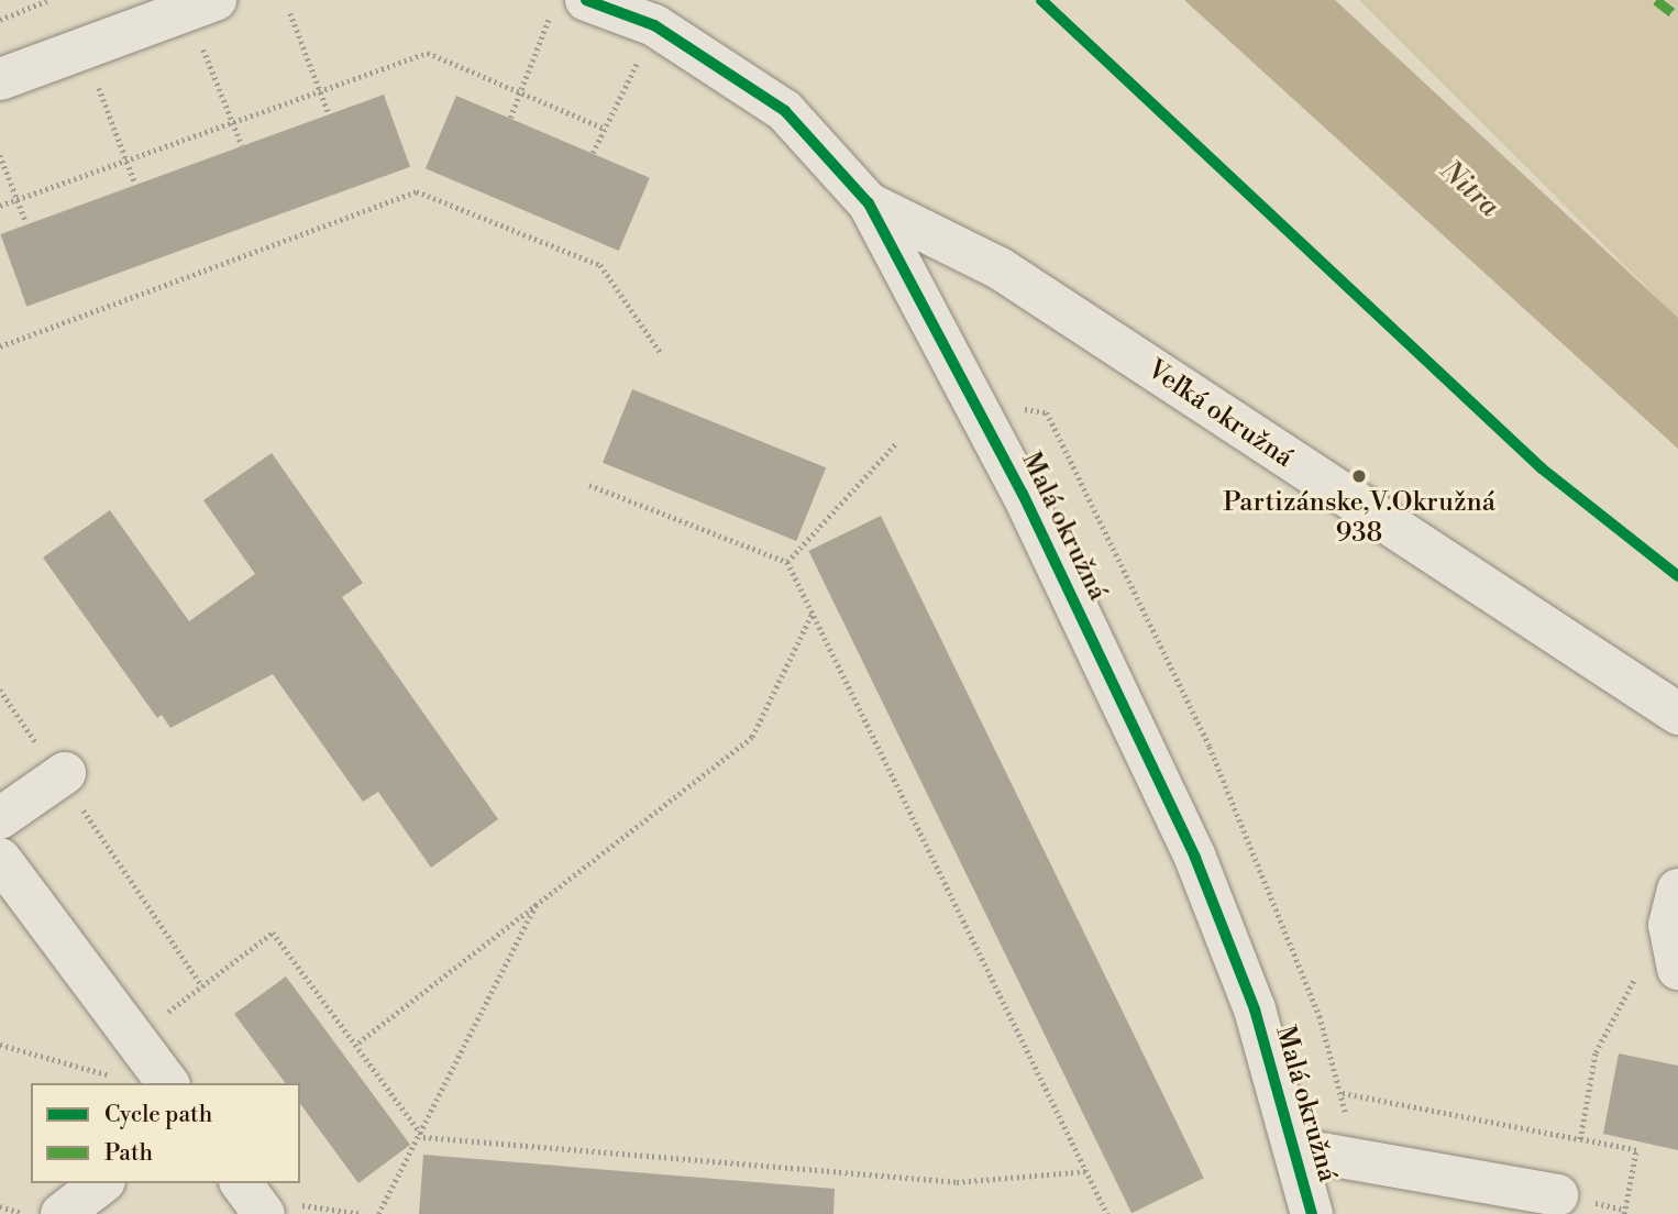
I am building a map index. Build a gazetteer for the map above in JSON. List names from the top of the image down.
{
  "streets": {
    "street": ["Veľká okružná", "Malá okružná"]
  },
  "crossings": [
    ["Veľká okružná", "Malá okružná"]
  ],
  "water": ["Nitra"],
  "places": ["Partizánske,V.Okružná 938"],
  "legend": ["Cycle path", "Path"]
}
